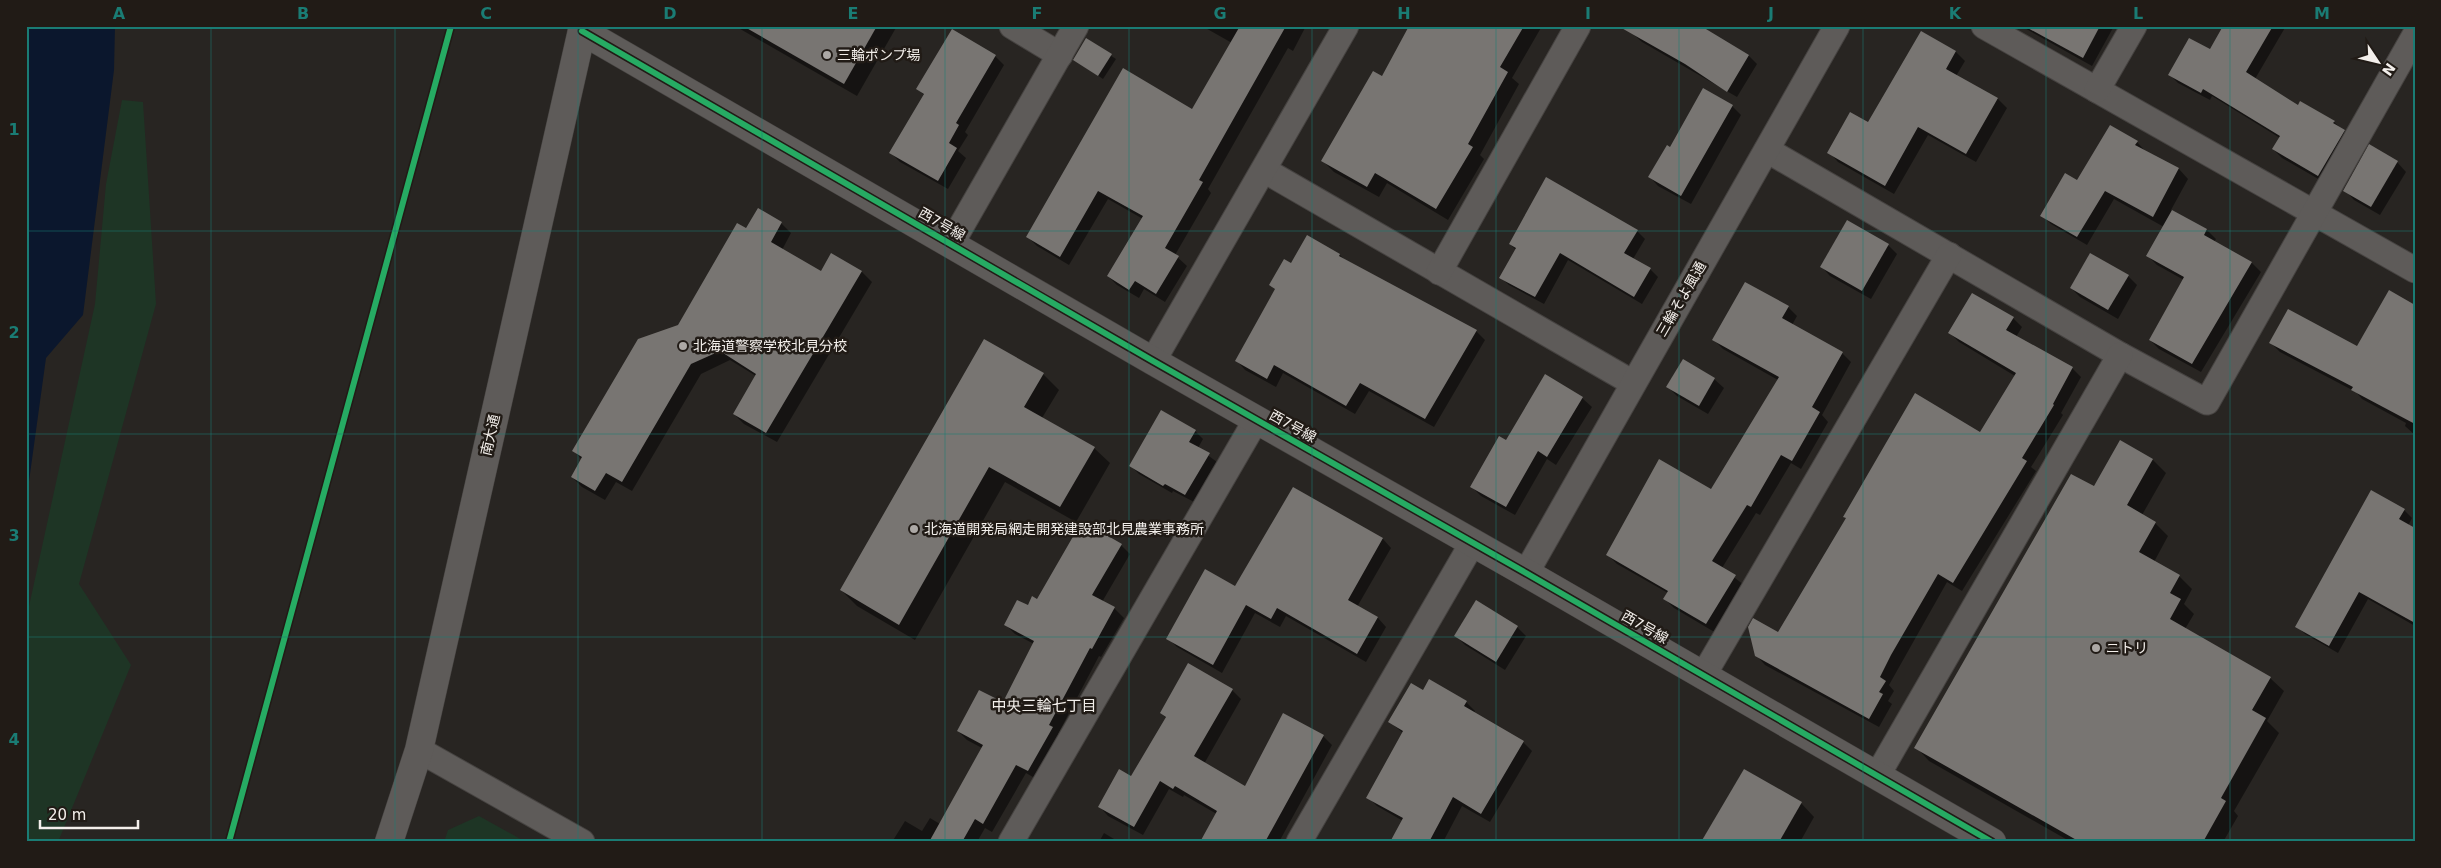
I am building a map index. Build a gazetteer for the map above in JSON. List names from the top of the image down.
{
  "streets": {
    "street": ["西7号線", "三輪そよ風通", "南大通"]
  },
  "crossings": [
    ["西7号線", "三輪そよ風通"],
    ["西7号線", "南大通"]
  ],
  "districts": ["中央三輪七丁目"],
  "places": [
    "三輪ポンプ場",
    "北海道警察学校北見分校",
    "北海道開発局網走開発建設部北見農業事務所",
    "ニトリ"
  ],
  "scale_bar": "20 m",
  "north": "bottom right",
  "grid": {
    "columns": [
      "A",
      "B",
      "C",
      "D",
      "E",
      "F",
      "G",
      "H",
      "I",
      "J",
      "K",
      "L",
      "M"
    ],
    "rows": [
      "1",
      "2",
      "3",
      "4"
    ]
  }
}
